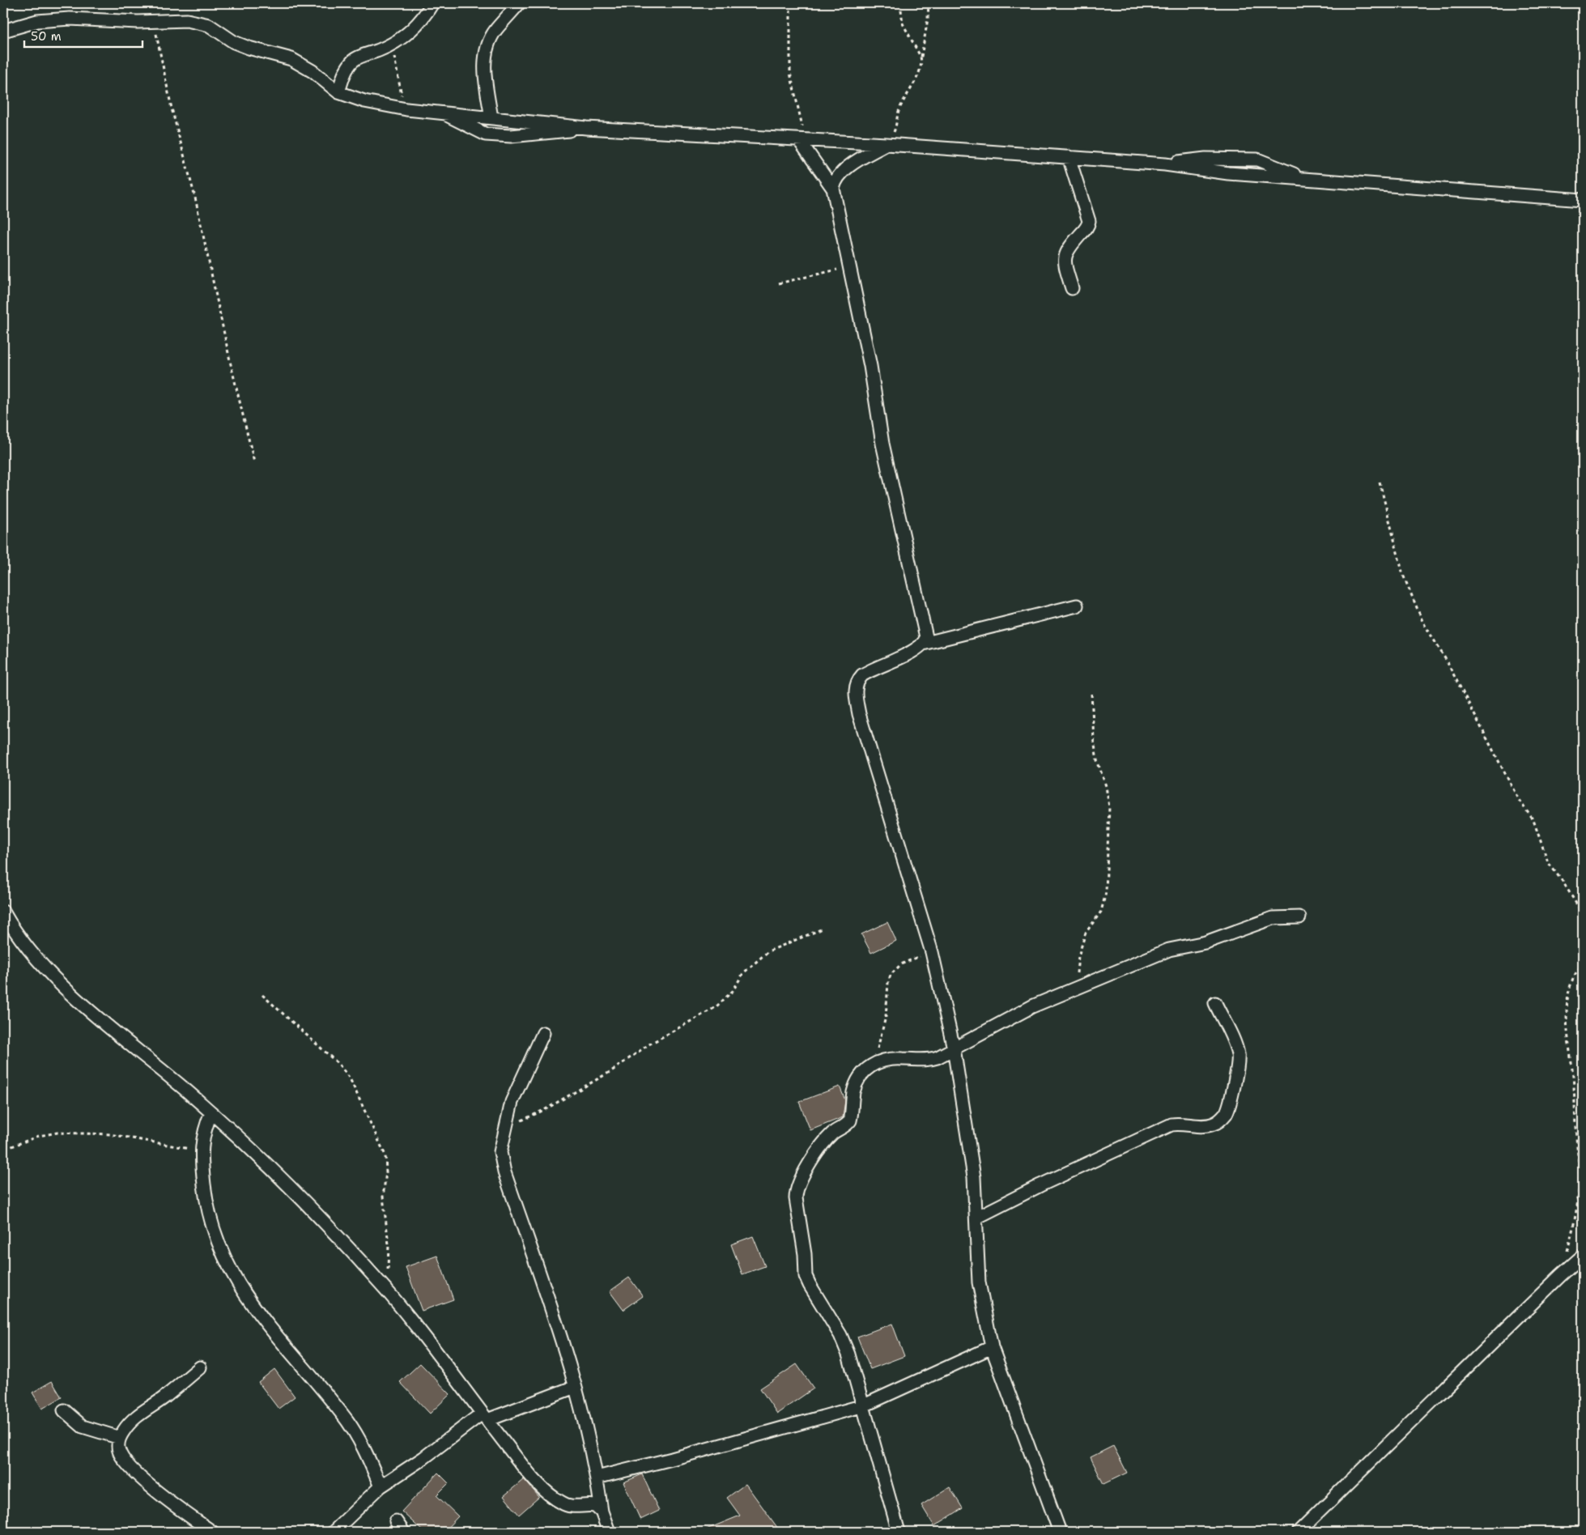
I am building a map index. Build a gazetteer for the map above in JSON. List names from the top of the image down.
{
  "scale_bar": "50 m"
}
